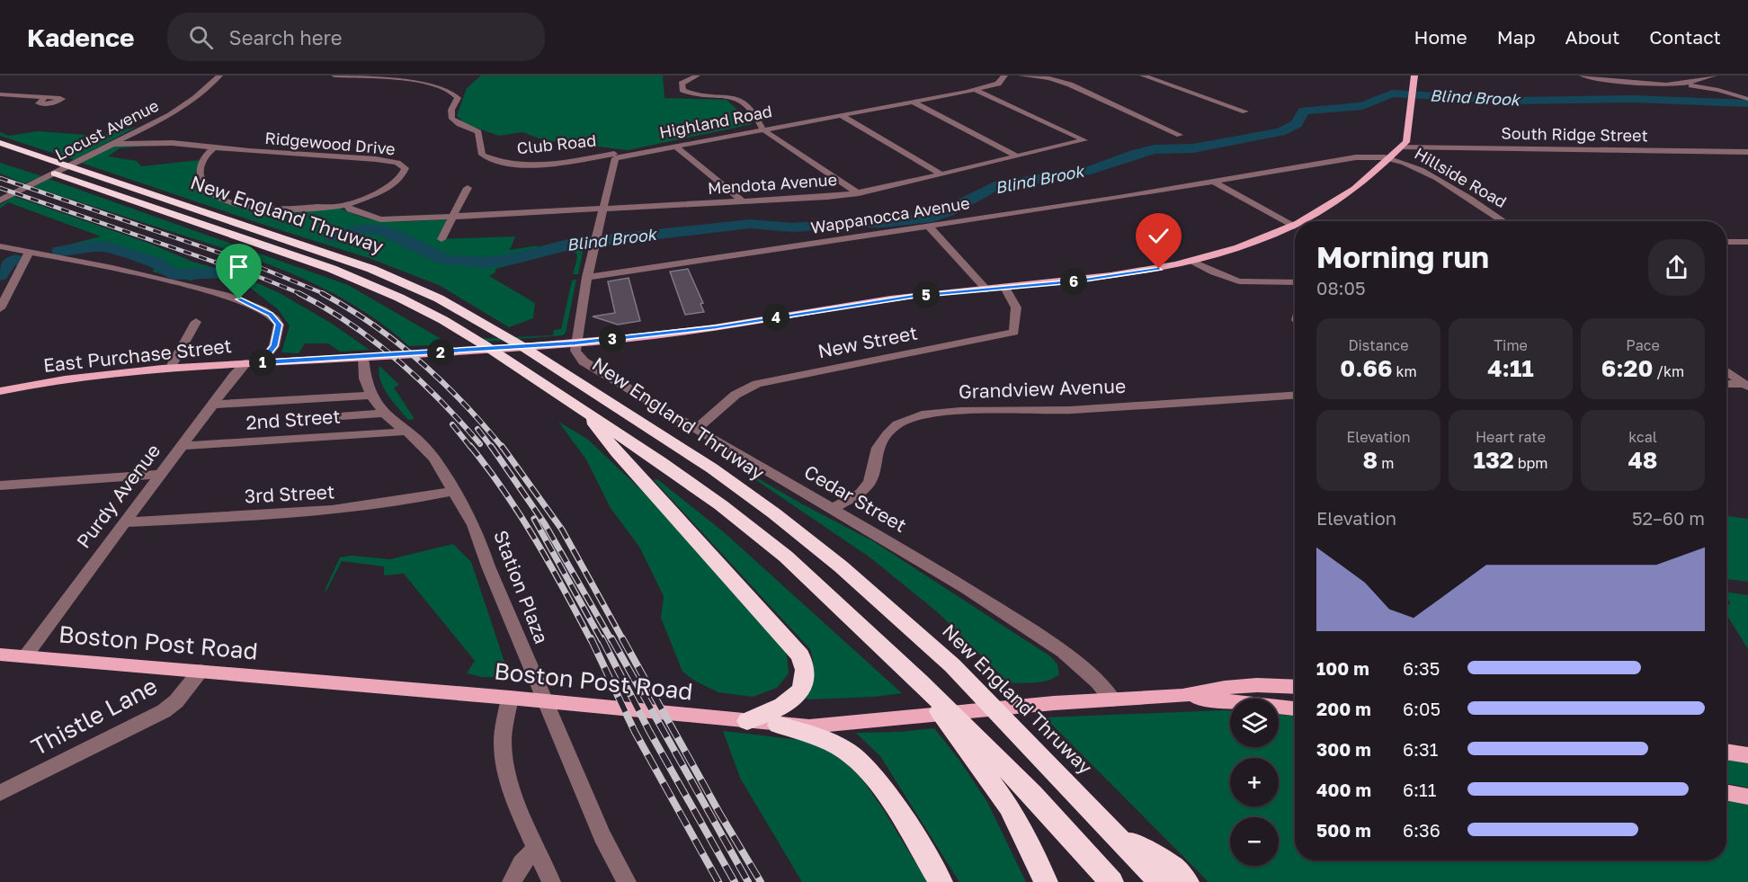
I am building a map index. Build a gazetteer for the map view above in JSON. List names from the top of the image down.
{
  "streets": {
    "highway": ["New England Thruway"],
    "main road": ["East Purchase Street", "Boston Post Road"],
    "street": [
      "Highland Road",
      "Locust Avenue",
      "South Ridge Street",
      "Ridgewood Drive",
      "Club Road",
      "Hillside Road",
      "Mendota Avenue",
      "Wappanocca Avenue",
      "New Street",
      "Grandview Avenue",
      "2nd Street",
      "3rd Street",
      "Purdy Avenue",
      "Cedar Street",
      "Station Plaza",
      "Thistle Lane"
    ]
  },
  "crossings": [
    ["Highland Road", "Mendota Avenue"],
    ["Highland Road", "Wappanocca Avenue"],
    ["Highland Road", "East Purchase Street"],
    ["Highland Road", "Cedar Street"],
    ["Locust Avenue", "Ridgewood Drive"],
    ["Hillside Road", "Wappanocca Avenue"],
    ["New Street", "East Purchase Street"],
    ["New Street", "Cedar Street"],
    ["East Purchase Street", "Purdy Avenue"],
    ["East Purchase Street", "Cedar Street"],
    ["East Purchase Street", "Station Plaza"],
    ["Grandview Avenue", "Cedar Street"],
    ["2nd Street", "Purdy Avenue"],
    ["2nd Street", "Station Plaza"],
    ["3rd Street", "Purdy Avenue"],
    ["3rd Street", "Station Plaza"],
    ["Purdy Avenue", "Boston Post Road"],
    ["Cedar Street", "Boston Post Road"],
    ["Boston Post Road", "Thistle Lane"]
  ],
  "water": ["Blind Brook"],
  "page": {
    "header": "Kadence",
    "search": "Search here",
    "nav": [
      "Home",
      "Map",
      "About",
      "Contact"
    ],
    "heading": ["Morning run", "08:05"],
    "pins": [
      "6",
      "5",
      "4",
      "3",
      "2",
      "1"
    ],
    "stats": [
      ["Distance", "0.66 km"],
      ["Time", "4:11"],
      ["Pace", "6:20 /km"],
      ["Elevation", "8 m"],
      ["Heart rate", "132 bpm"],
      ["kcal", "48"]
    ],
    "chart": ["Elevation", "52–60 m"],
    "list": [
      {
        "name": "100 m",
        "note": "6:35"
      },
      {
        "name": "200 m",
        "note": "6:05"
      },
      {
        "name": "300 m",
        "note": "6:31"
      },
      {
        "name": "400 m",
        "note": "6:11"
      },
      {
        "name": "500 m",
        "note": "6:36"
      }
    ],
    "map_buttons": ["+", "−"]
  }
}
